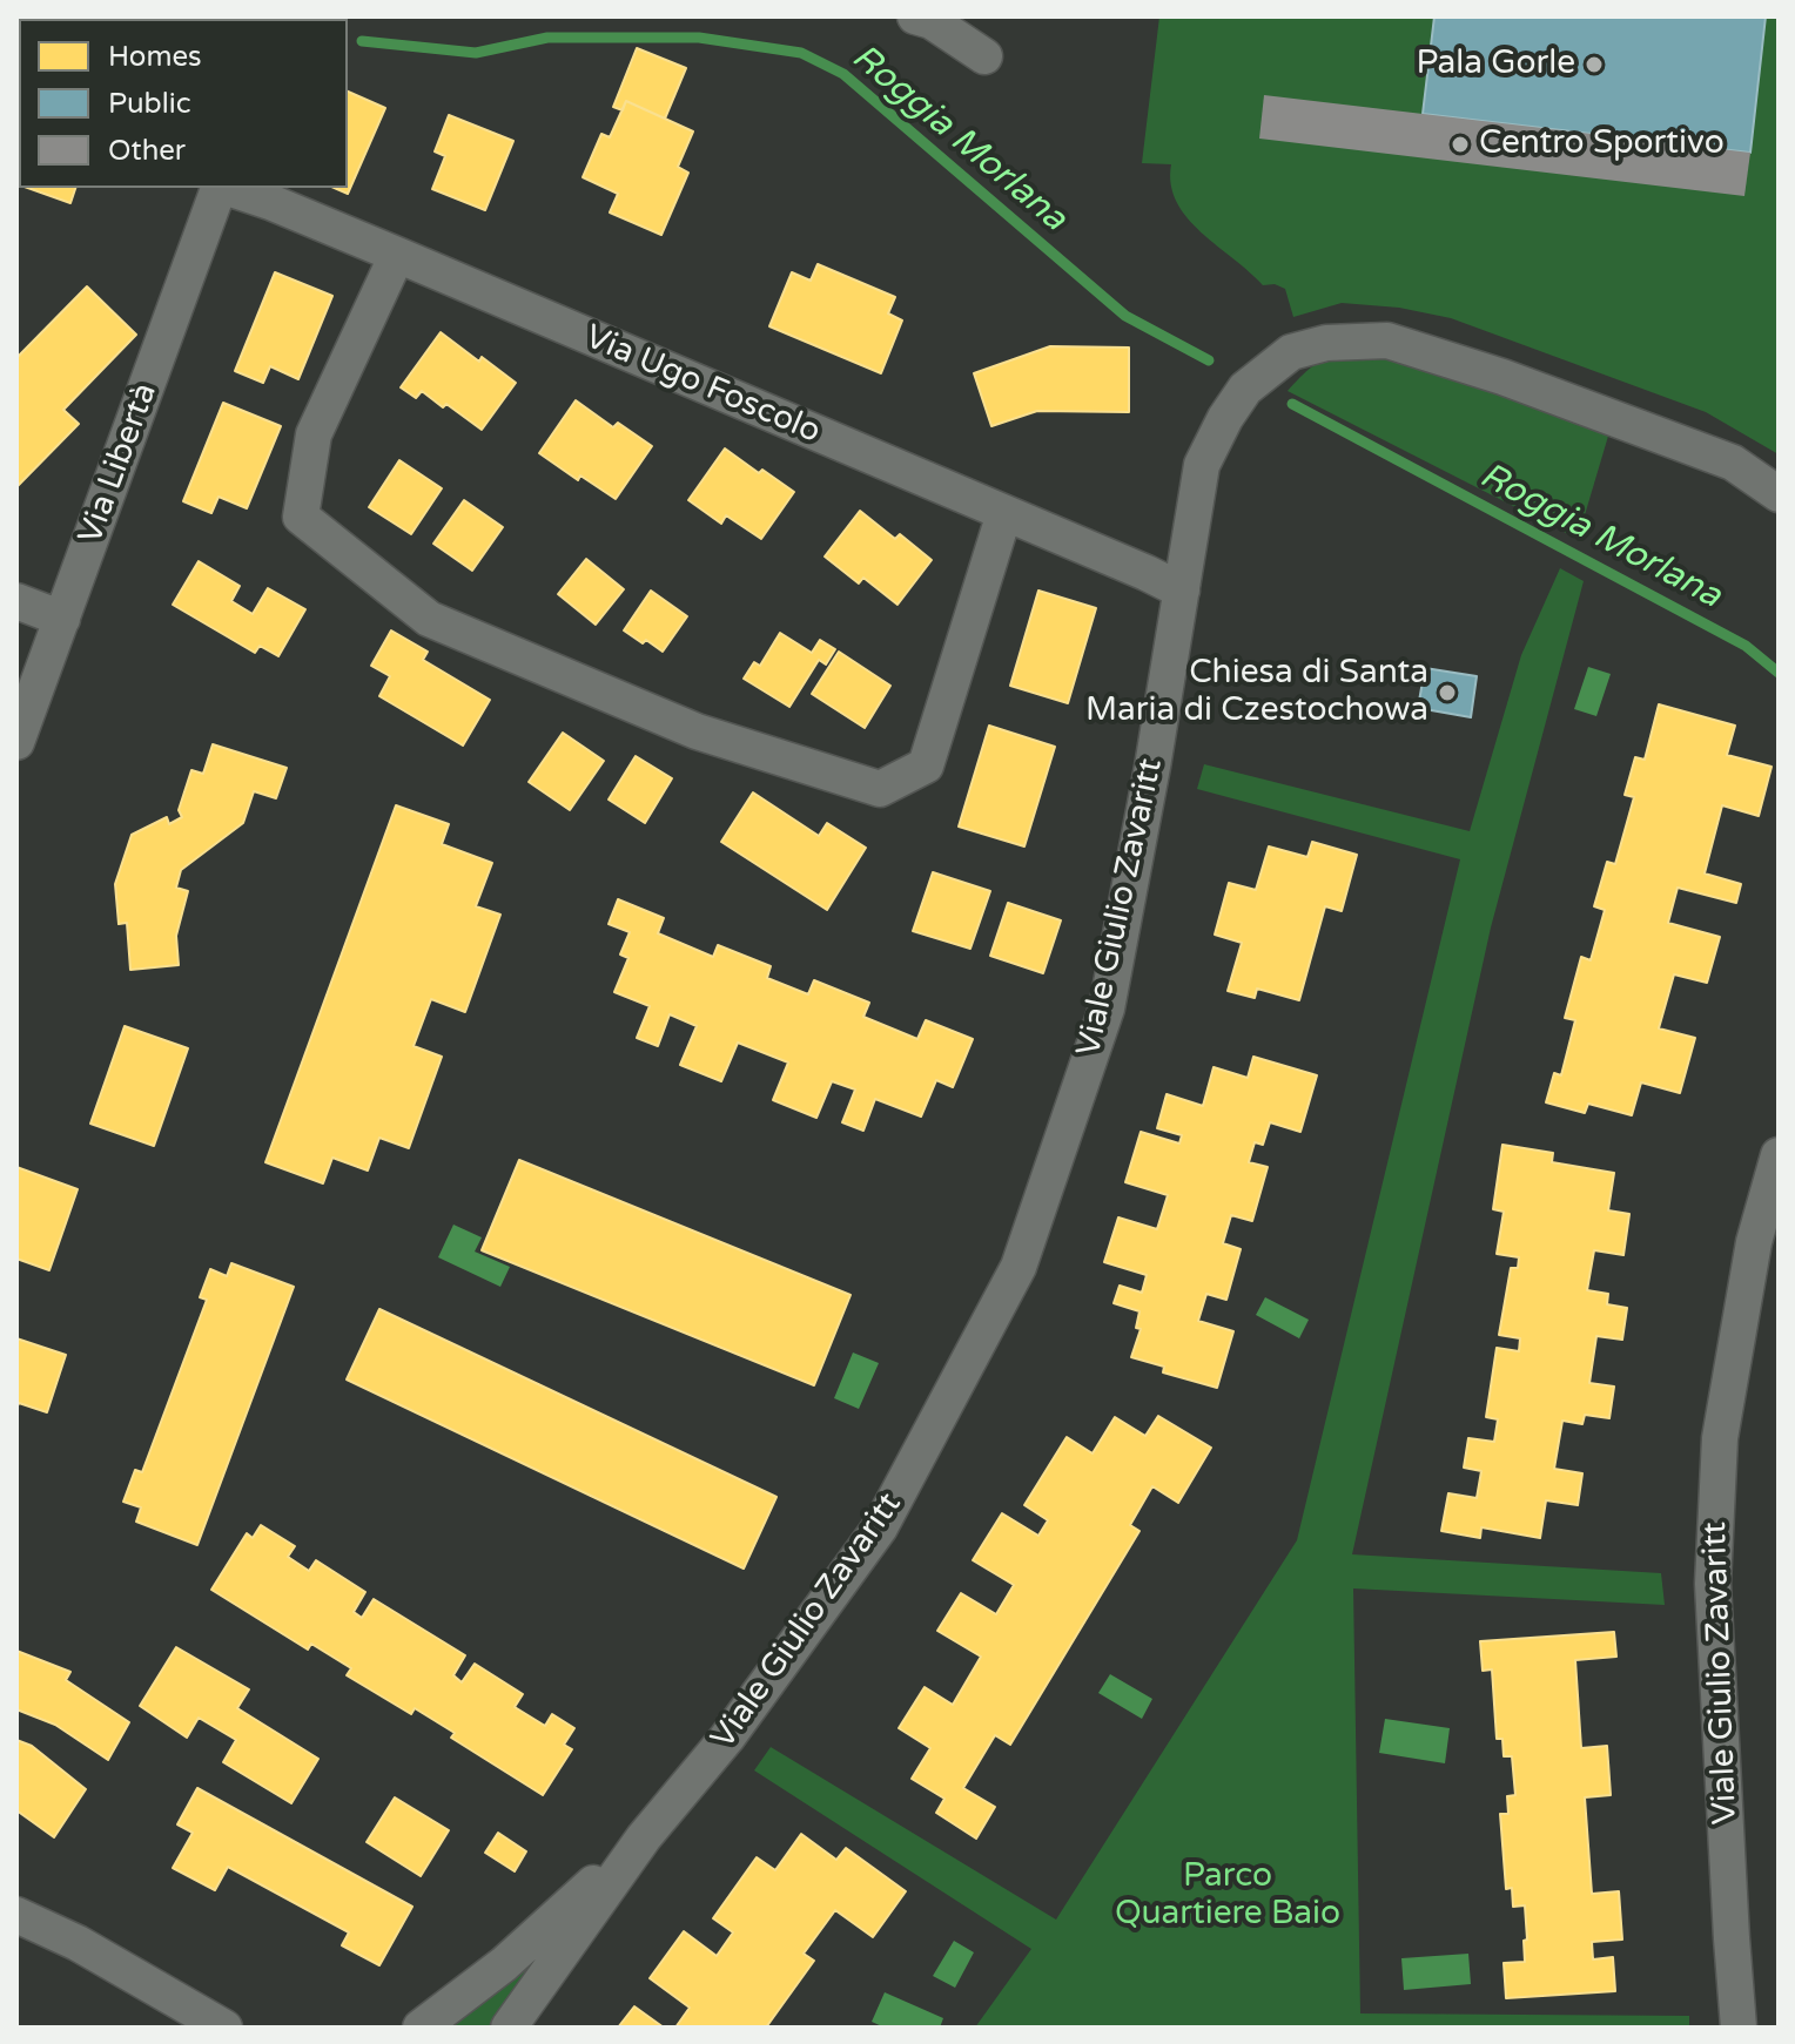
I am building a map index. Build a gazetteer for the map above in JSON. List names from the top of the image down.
{
  "streets": {
    "street": ["Via Ugo Foscolo", "Via Libertà", "Viale Giulio Zavaritt"]
  },
  "crossings": [
    ["Via Ugo Foscolo", "Viale Giulio Zavaritt"]
  ],
  "water": ["Roggia Morlana"],
  "parks": ["Parco Quartiere Baio"],
  "places": ["Pala Gorle", "Centro Sportivo", "Chiesa di Santa Maria di Czestochowa"],
  "legend": ["Homes", "Public", "Other"]
}
